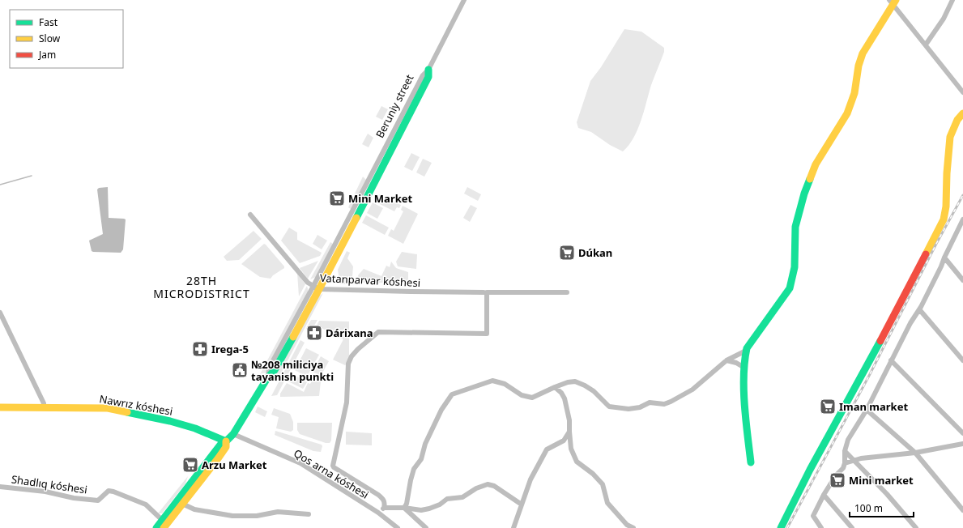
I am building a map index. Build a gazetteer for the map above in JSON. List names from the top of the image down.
{
  "streets": {
    "street": [
      "Beruniy street",
      "Vatanparvar kóshesi",
      "Nawrız kóshesi",
      "Qos arna kóshesi",
      "Shadlıq kóshesi"
    ]
  },
  "crossings": [
    ["Beruniy street", "Vatanparvar kóshesi"],
    ["Beruniy street", "Nawrız kóshesi"],
    ["Beruniy street", "Qos arna kóshesi"]
  ],
  "districts": ["28TH MICRODISTRICT"],
  "places": {
    "supermarket": [
      "Mini Market",
      "Dúkan",
      "Iman market",
      "Arzu Market",
      "Mini market"
    ],
    "pharmacy": ["Dárixana", "Irega-5"],
    "public building": ["№208 miliciya tayanish punkti"]
  },
  "legend": ["Fast", "Slow", "Jam"],
  "scale_bar": "100 m"
}
